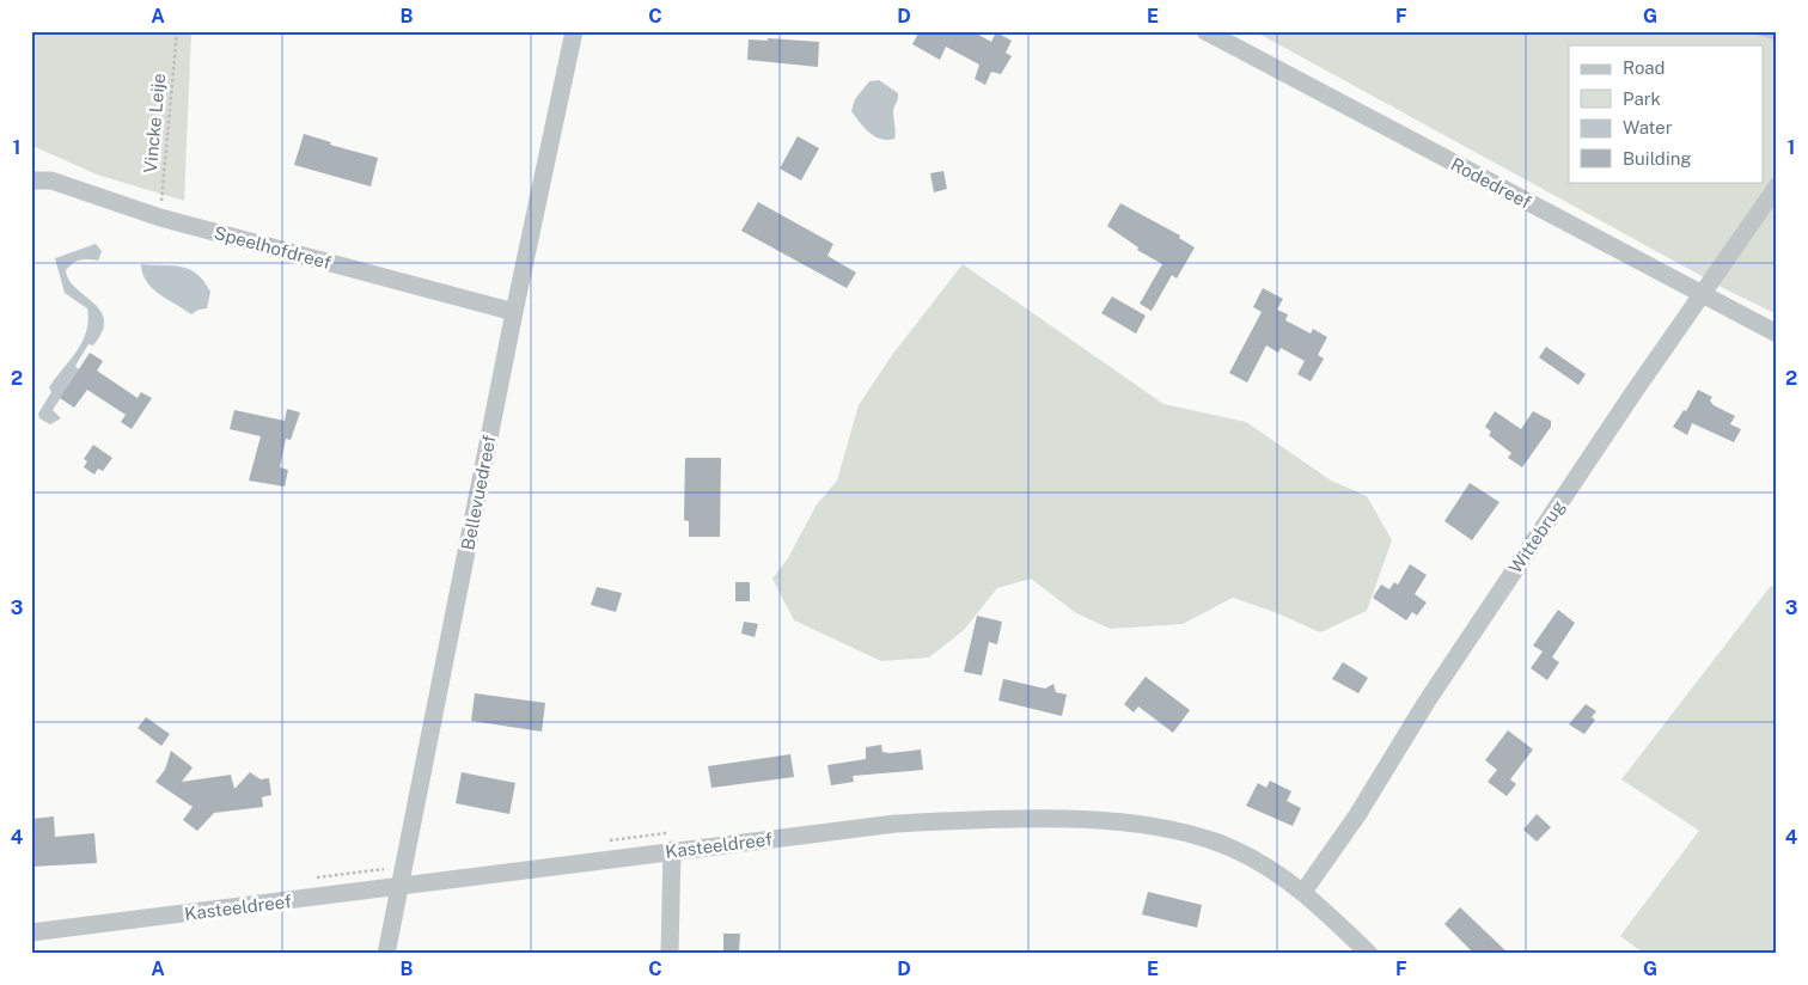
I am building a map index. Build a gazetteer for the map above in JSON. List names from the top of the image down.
{
  "streets": {
    "street": [
      "Rodedreef",
      "Speelhofdreef",
      "Bellevuedreef",
      "Wittebrug",
      "Kasteeldreef"
    ],
    "path": ["Vincke Leije"]
  },
  "crossings": [
    ["Vincke Leije", "Speelhofdreef"],
    ["Rodedreef", "Wittebrug"],
    ["Speelhofdreef", "Bellevuedreef"],
    ["Bellevuedreef", "Kasteeldreef"],
    ["Wittebrug", "Kasteeldreef"]
  ],
  "legend": [
    "Road",
    "Park",
    "Water",
    "Building"
  ],
  "grid": {
    "columns": [
      "A",
      "B",
      "C",
      "D",
      "E",
      "F",
      "G"
    ],
    "rows": [
      "1",
      "2",
      "3",
      "4"
    ]
  }
}
